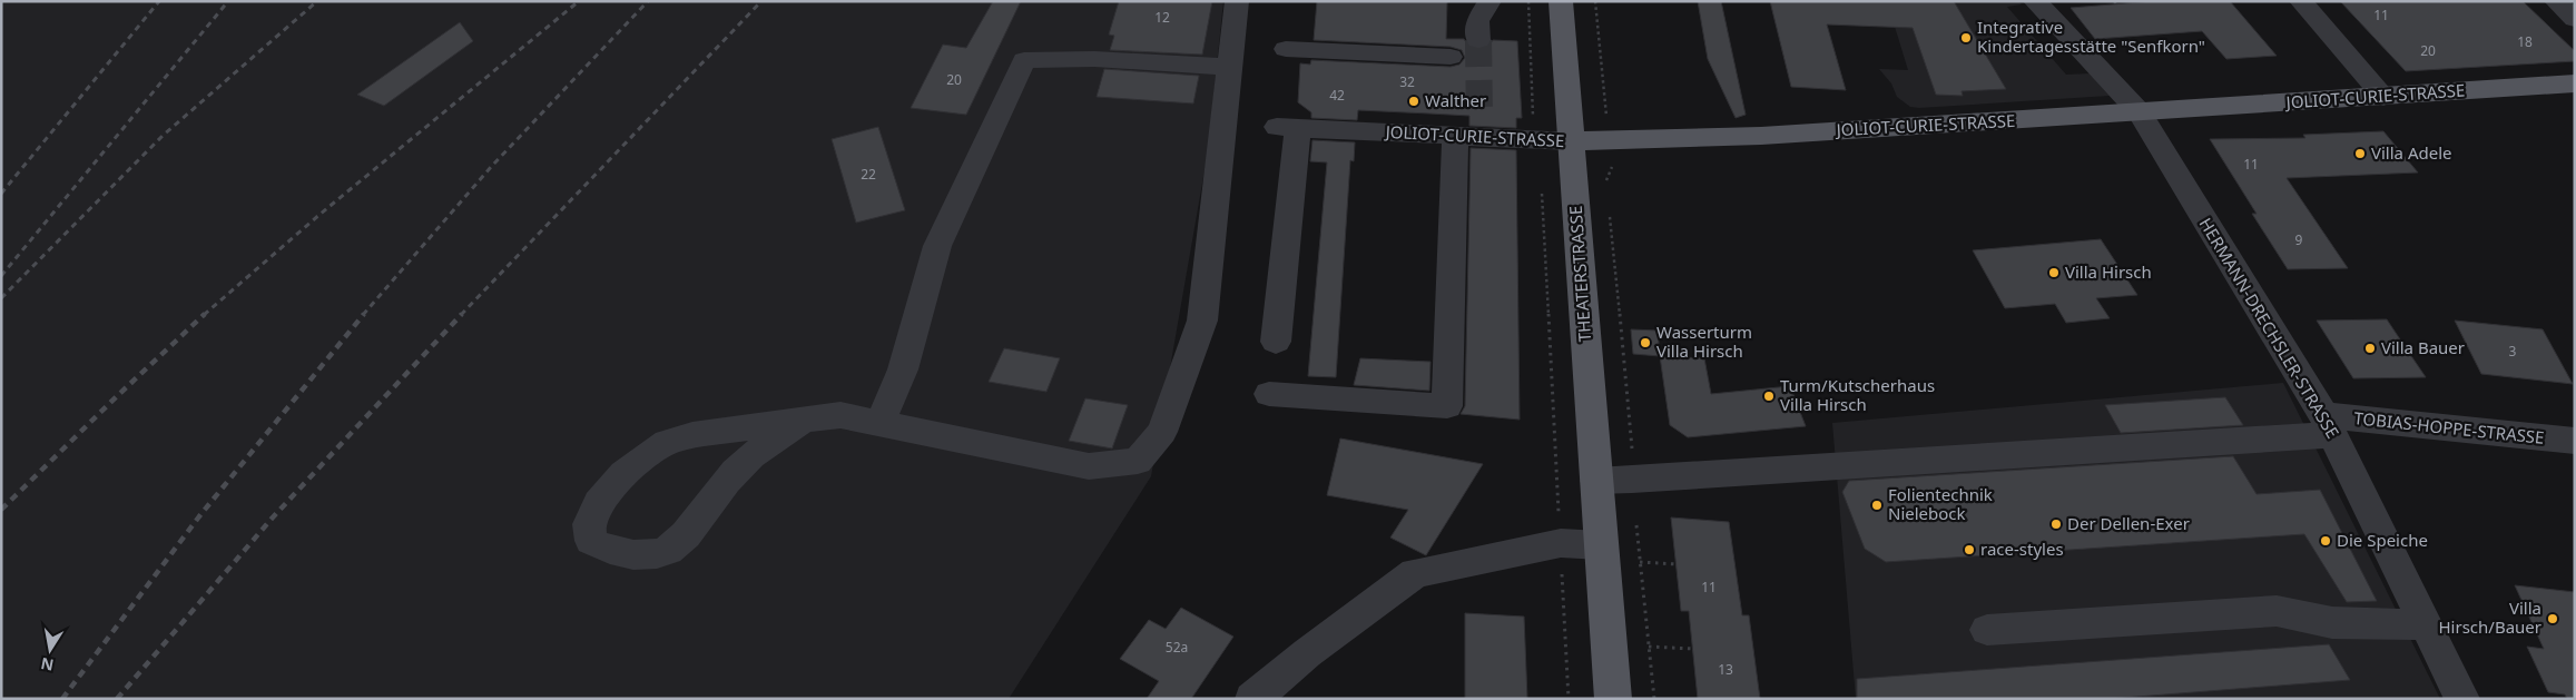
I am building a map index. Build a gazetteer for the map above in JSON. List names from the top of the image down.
{
  "streets": {
    "main road": ["JOLIOT-CURIE-STRASSE", "THEATERSTRASSE"],
    "street": ["HERMANN-DRECHSLER-STRASSE", "TOBIAS-HOPPE-STRASSE"]
  },
  "crossings": [
    ["JOLIOT-CURIE-STRASSE", "THEATERSTRASSE"],
    ["JOLIOT-CURIE-STRASSE", "HERMANN-DRECHSLER-STRASSE"],
    ["THEATERSTRASSE", "TOBIAS-HOPPE-STRASSE"],
    ["HERMANN-DRECHSLER-STRASSE", "TOBIAS-HOPPE-STRASSE"]
  ],
  "places": [
    "Integrative Kindertagesstätte \"Senfkorn\"",
    "Walther",
    "Villa Adele",
    "Villa Hirsch",
    "Wasserturm Villa Hirsch",
    "Villa Bauer",
    "Turm/Kutscherhaus Villa Hirsch",
    "Folientechnik Nielebock",
    "Der Dellen-Exer",
    "Die Speiche",
    "race-styles",
    "Villa Hirsch/Bauer"
  ],
  "house_numbers": [
    "11",
    "12",
    "18",
    "20",
    "20",
    "32",
    "42",
    "11",
    "22",
    "9",
    "3",
    "11",
    "52a",
    "13"
  ],
  "north": "bottom"
}
